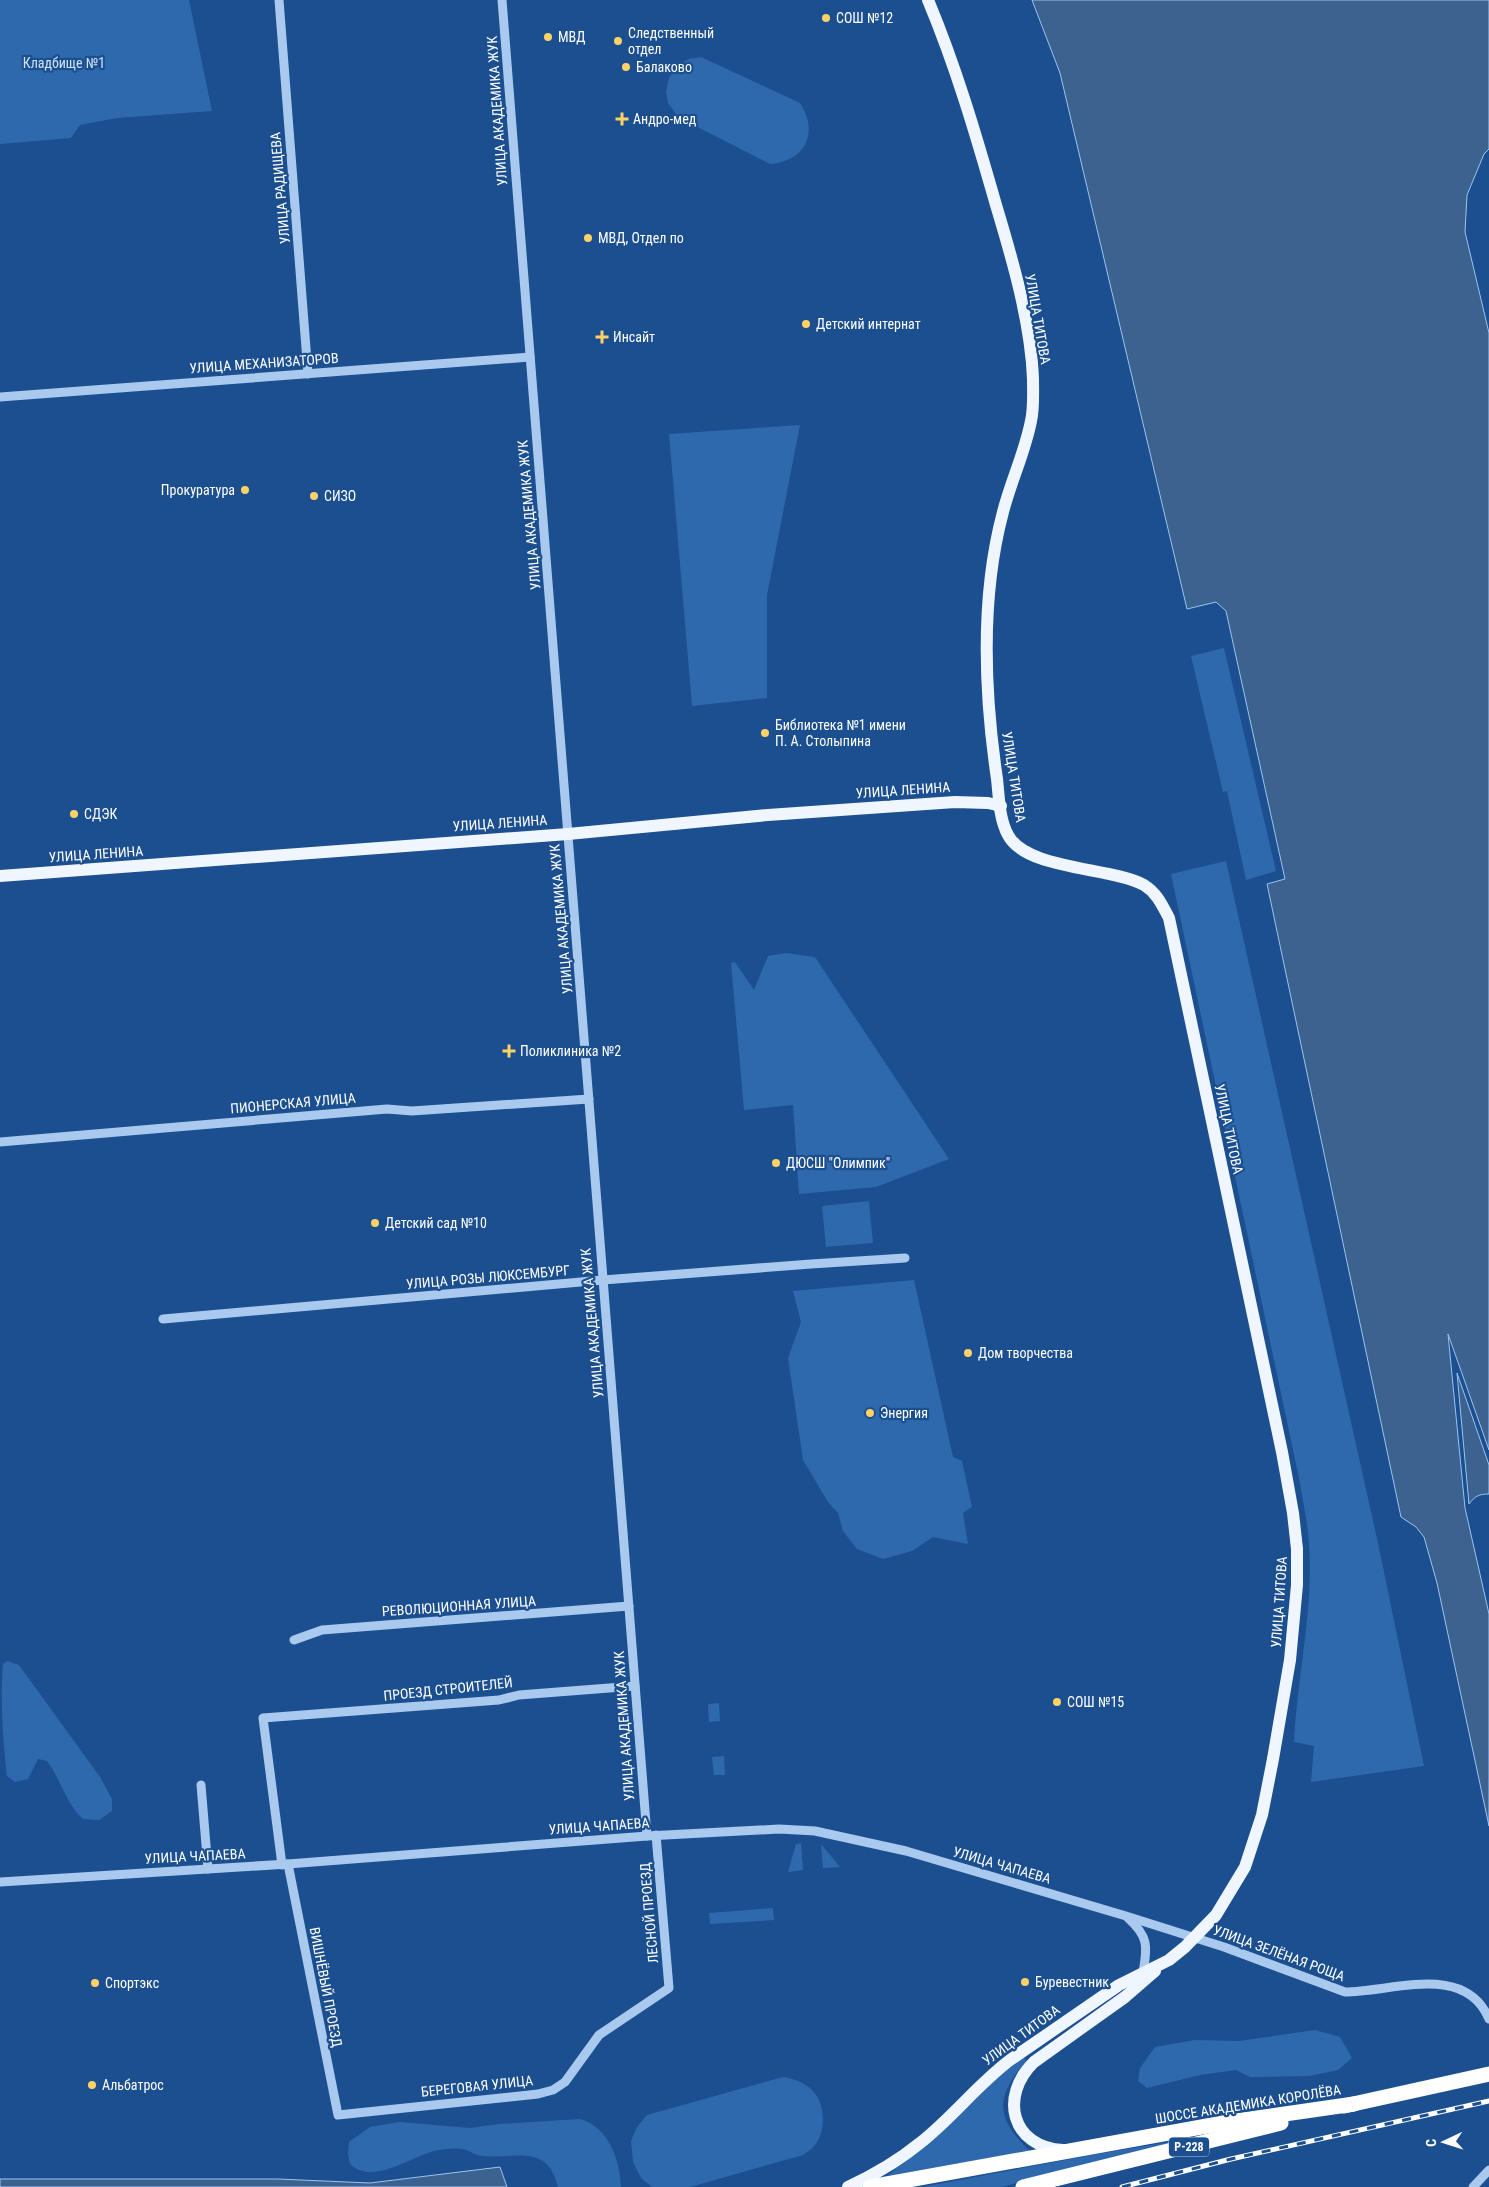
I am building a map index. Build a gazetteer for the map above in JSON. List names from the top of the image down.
{
  "streets": {
    "highway": ["ШОССЕ АКАДЕМИКА КОРОЛЁВА", "Р-228"],
    "main road": ["УЛИЦА ТИТОВА", "УЛИЦА ЛЕНИНА"],
    "street": [
      "УЛИЦА АКАДЕМИКА ЖУК",
      "УЛИЦА РАДИЩЕВА",
      "УЛИЦА МЕХАНИЗАТОРОВ",
      "ПИОНЕРСКАЯ УЛИЦА",
      "УЛИЦА РОЗЫ ЛЮКСЕМБУРГ",
      "РЕВОЛЮЦИОННАЯ УЛИЦА",
      "ПРОЕЗД СТРОИТЕЛЕЙ",
      "УЛИЦА ЧАПАЕВА",
      "ЛЕСНОЙ ПРОЕЗД",
      "УЛИЦА ЗЕЛЁНАЯ РОЩА",
      "ВИШНЁВЫЙ ПРОЕЗД",
      "БЕРЕГОВАЯ УЛИЦА"
    ]
  },
  "crossings": [
    ["УЛИЦА АКАДЕМИКА ЖУК", "УЛИЦА МЕХАНИЗАТОРОВ"],
    ["УЛИЦА АКАДЕМИКА ЖУК", "УЛИЦА ЛЕНИНА"],
    ["УЛИЦА АКАДЕМИКА ЖУК", "ПИОНЕРСКАЯ УЛИЦА"],
    ["УЛИЦА АКАДЕМИКА ЖУК", "УЛИЦА РОЗЫ ЛЮКСЕМБУРГ"],
    ["УЛИЦА АКАДЕМИКА ЖУК", "РЕВОЛЮЦИОННАЯ УЛИЦА"],
    ["УЛИЦА АКАДЕМИКА ЖУК", "ПРОЕЗД СТРОИТЕЛЕЙ"],
    ["УЛИЦА АКАДЕМИКА ЖУК", "УЛИЦА ЧАПАЕВА"],
    ["УЛИЦА АКАДЕМИКА ЖУК", "ЛЕСНОЙ ПРОЕЗД"],
    ["УЛИЦА РАДИЩЕВА", "УЛИЦА МЕХАНИЗАТОРОВ"],
    ["УЛИЦА ТИТОВА", "УЛИЦА ЛЕНИНА"],
    ["УЛИЦА ТИТОВА", "УЛИЦА ЧАПАЕВА"],
    ["УЛИЦА ТИТОВА", "УЛИЦА ЗЕЛЁНАЯ РОЩА"],
    ["ПРОЕЗД СТРОИТЕЛЕЙ", "ВИШНЁВЫЙ ПРОЕЗД"],
    ["УЛИЦА ЧАПАЕВА", "ЛЕСНОЙ ПРОЕЗД"],
    ["УЛИЦА ЧАПАЕВА", "УЛИЦА ЗЕЛЁНАЯ РОЩА"],
    ["УЛИЦА ЧАПАЕВА", "ВИШНЁВЫЙ ПРОЕЗД"],
    ["ЛЕСНОЙ ПРОЕЗД", "БЕРЕГОВАЯ УЛИЦА"],
    ["ВИШНЁВЫЙ ПРОЕЗД", "БЕРЕГОВАЯ УЛИЦА"],
    ["ШОССЕ АКАДЕМИКА КОРОЛЁВА", "Р-228"]
  ],
  "parks": ["Кладбище №1"],
  "places": {
    "other": [
      "СОШ №12",
      "МВД",
      "Следственный отдел",
      "Балаково",
      "МВД, Отдел по",
      "Детский интернат",
      "Прокуратура",
      "СИЗО",
      "Библиотека №1 имени П. А. Столыпина",
      "СДЭК",
      "ДЮСШ \"Олимпик\"",
      "Детский сад №10",
      "Дом творчества",
      "Энергия",
      "СОШ №15",
      "Буревестник",
      "Спортэкс",
      "Альбатрос"
    ],
    "health": ["Андро-мед", "Инсайт", "Поликлиника №2"]
  },
  "north": "left"
}
